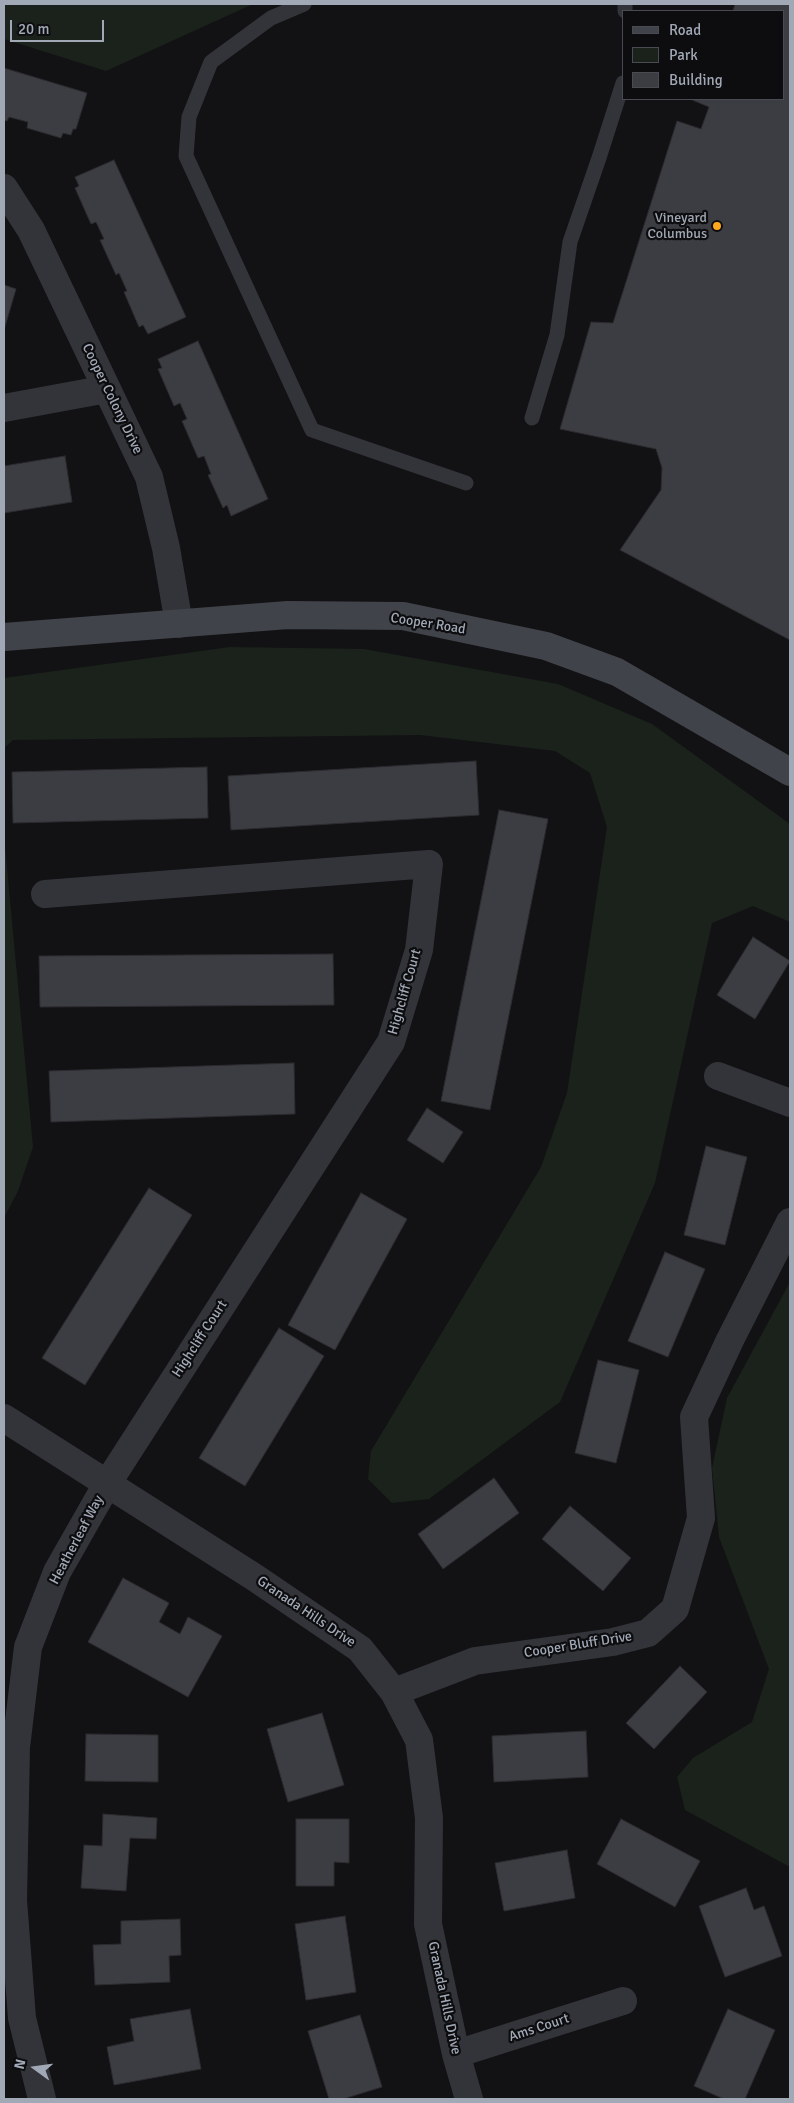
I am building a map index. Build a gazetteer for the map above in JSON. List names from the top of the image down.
{
  "streets": {
    "street": [
      "Cooper Colony Drive",
      "Cooper Road",
      "Highcliff Court",
      "Heatherleaf Way",
      "Granada Hills Drive",
      "Cooper Bluff Drive",
      "Ams Court"
    ]
  },
  "crossings": [
    ["Cooper Colony Drive", "Cooper Road"],
    ["Highcliff Court", "Heatherleaf Way"],
    ["Highcliff Court", "Granada Hills Drive"],
    ["Heatherleaf Way", "Granada Hills Drive"],
    ["Granada Hills Drive", "Cooper Bluff Drive"],
    ["Granada Hills Drive", "Ams Court"]
  ],
  "places": ["Vineyard Columbus"],
  "legend": ["Road", "Park", "Building"],
  "scale_bar": "20 m",
  "north": "left"
}
